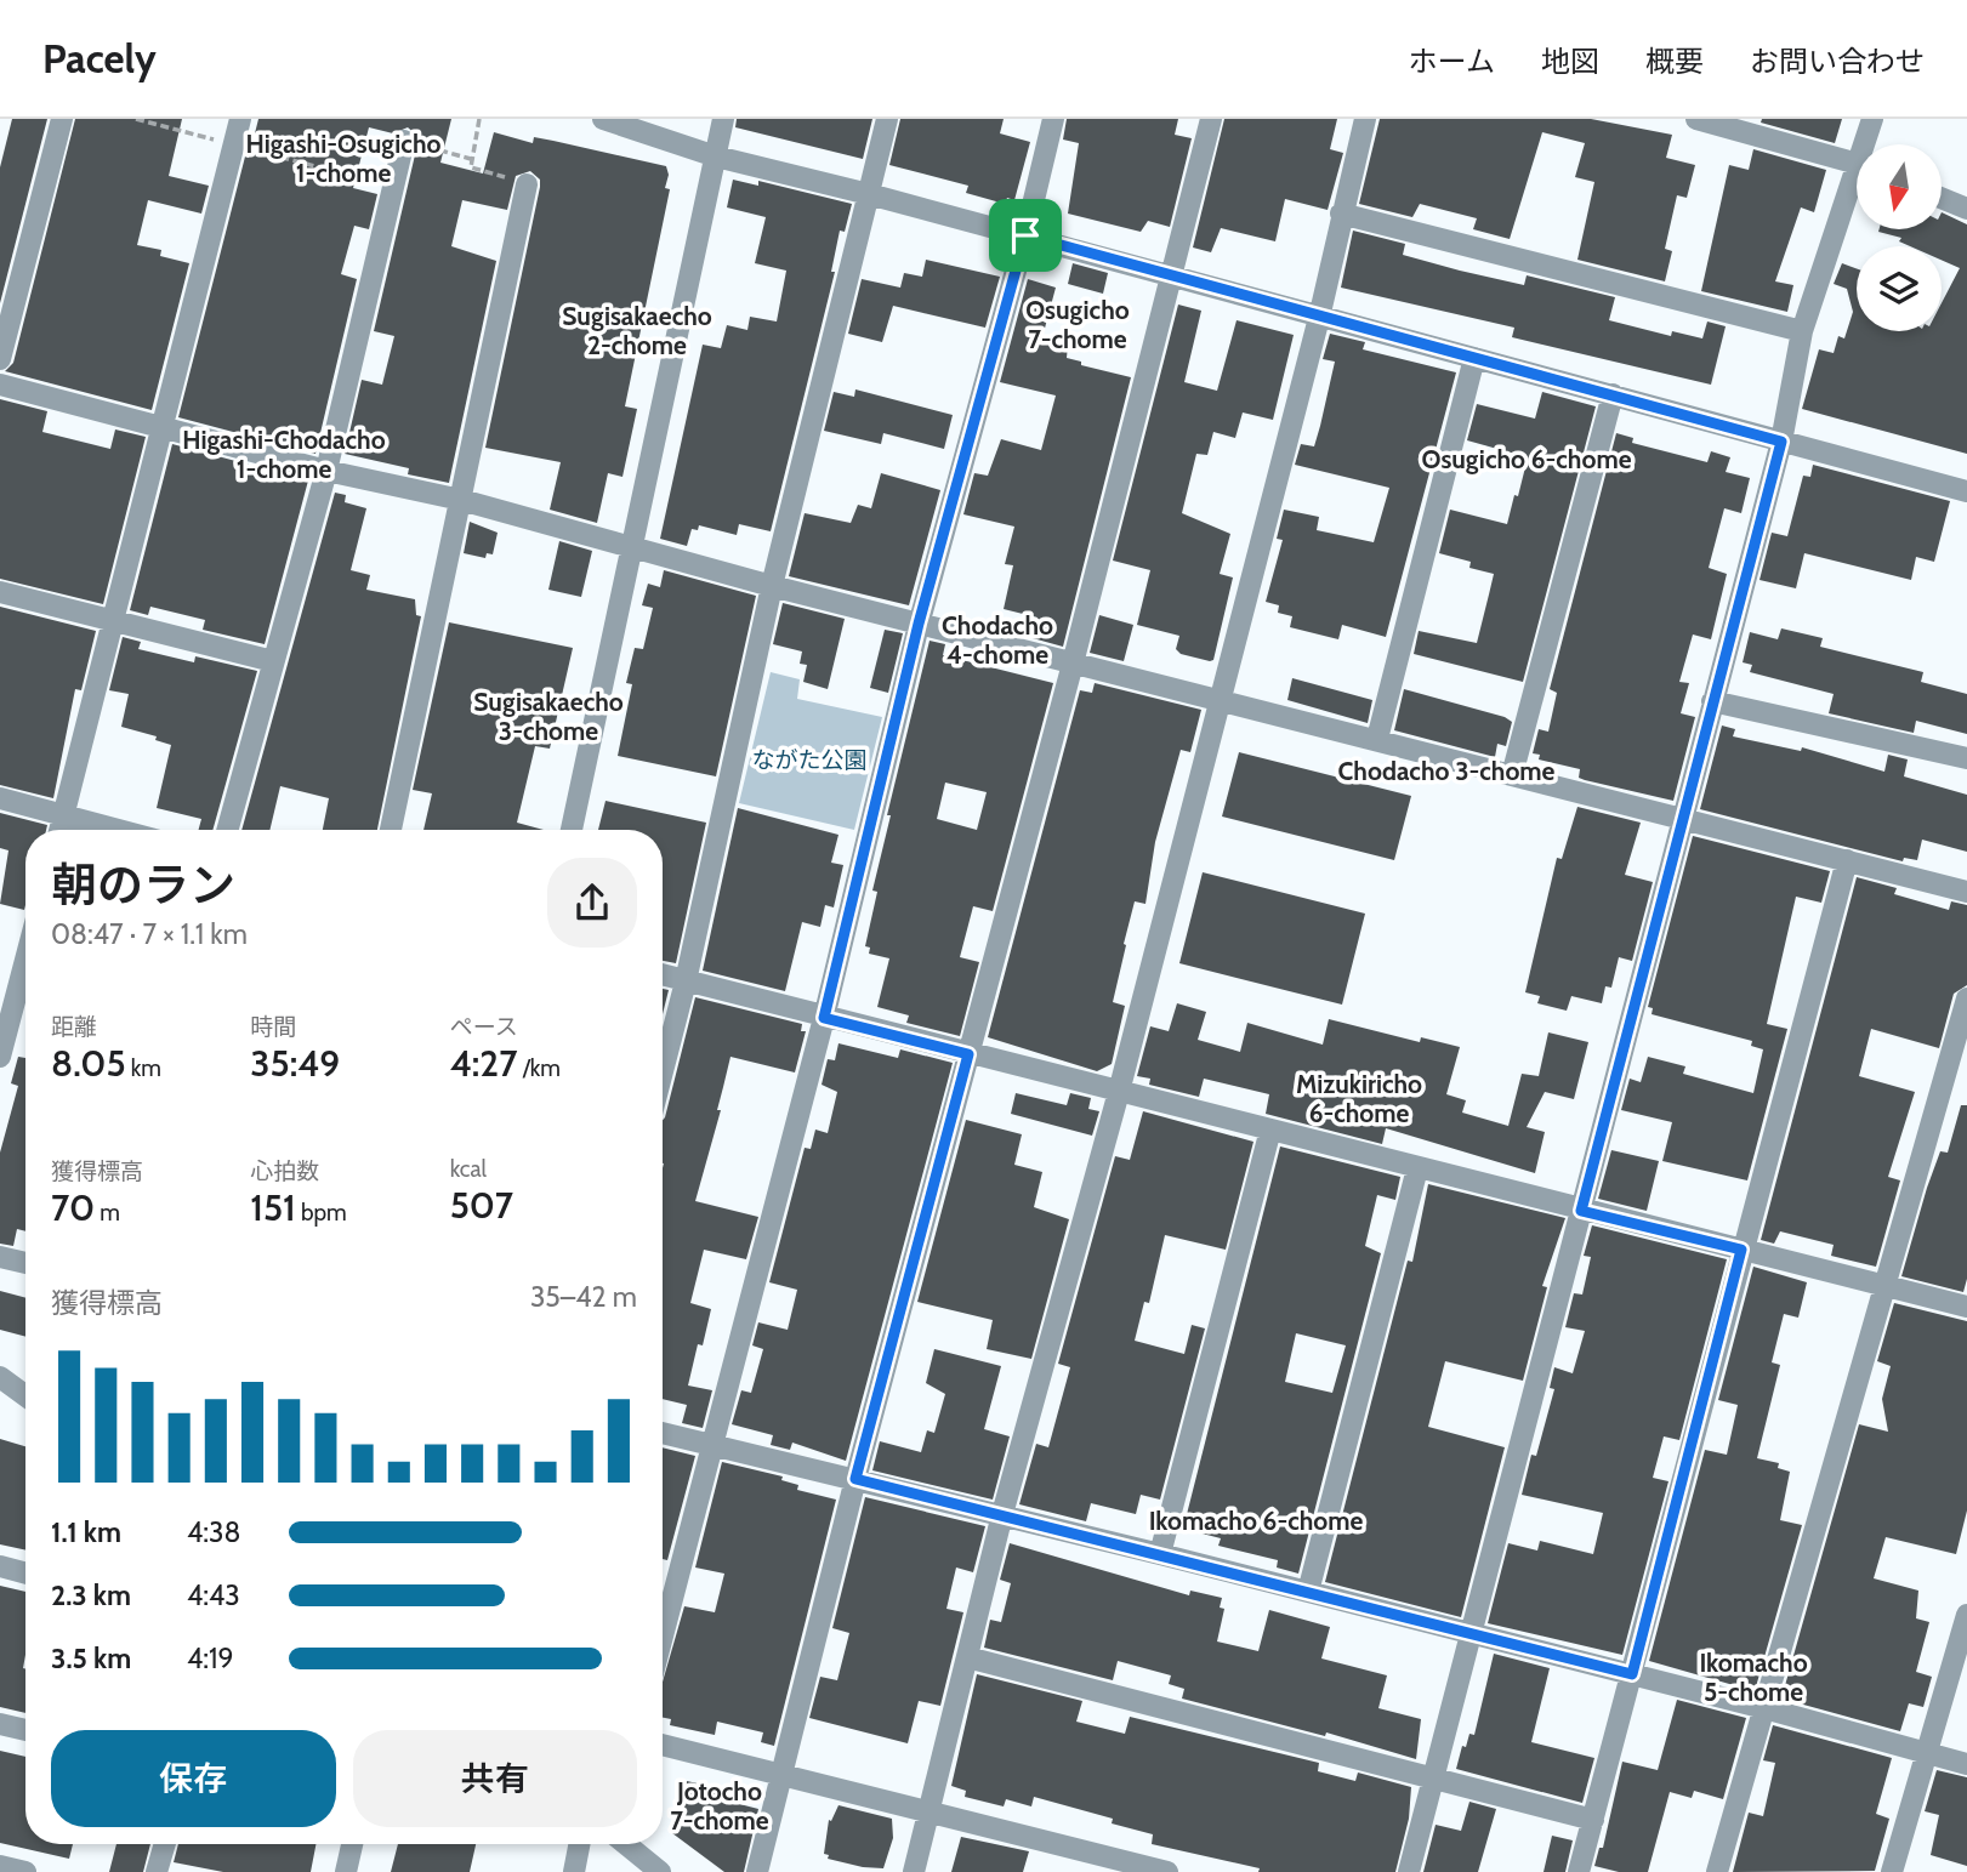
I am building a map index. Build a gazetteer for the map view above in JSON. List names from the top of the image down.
{
  "districts": [
    "Higashi-Osugicho 1-chome",
    "Osugicho 7-chome",
    "Sugisakaecho 2-chome",
    "Higashi-Chodacho 1-chome",
    "Osugicho 6-chome",
    "Chodacho 4-chome",
    "Sugisakaecho 3-chome",
    "Chodacho 3-chome",
    "Mizukiricho 6-chome",
    "Ikomacho 6-chome",
    "Ikomacho 5-chome",
    "Jotocho 7-chome"
  ],
  "parks": ["ながた公園"],
  "north": "bottom",
  "page": {
    "header": "Pacely",
    "nav": [
      "ホーム",
      "地図",
      "概要",
      "お問い合わせ"
    ],
    "heading": ["朝のラン", "08:47 · 7 × 1.1 km"],
    "stats": [
      ["距離", "8.05 km"],
      ["時間", "35:49"],
      ["ペース", "4:27 /km"],
      ["獲得標高", "70 m"],
      ["心拍数", "151 bpm"],
      ["kcal", "507"]
    ],
    "chart": ["獲得標高", "35–42 m"],
    "list": [
      {
        "name": "1.1 km",
        "note": "4:38"
      },
      {
        "name": "2.3 km",
        "note": "4:43"
      },
      {
        "name": "3.5 km",
        "note": "4:19"
      }
    ],
    "buttons": ["保存", "共有"]
  }
}
